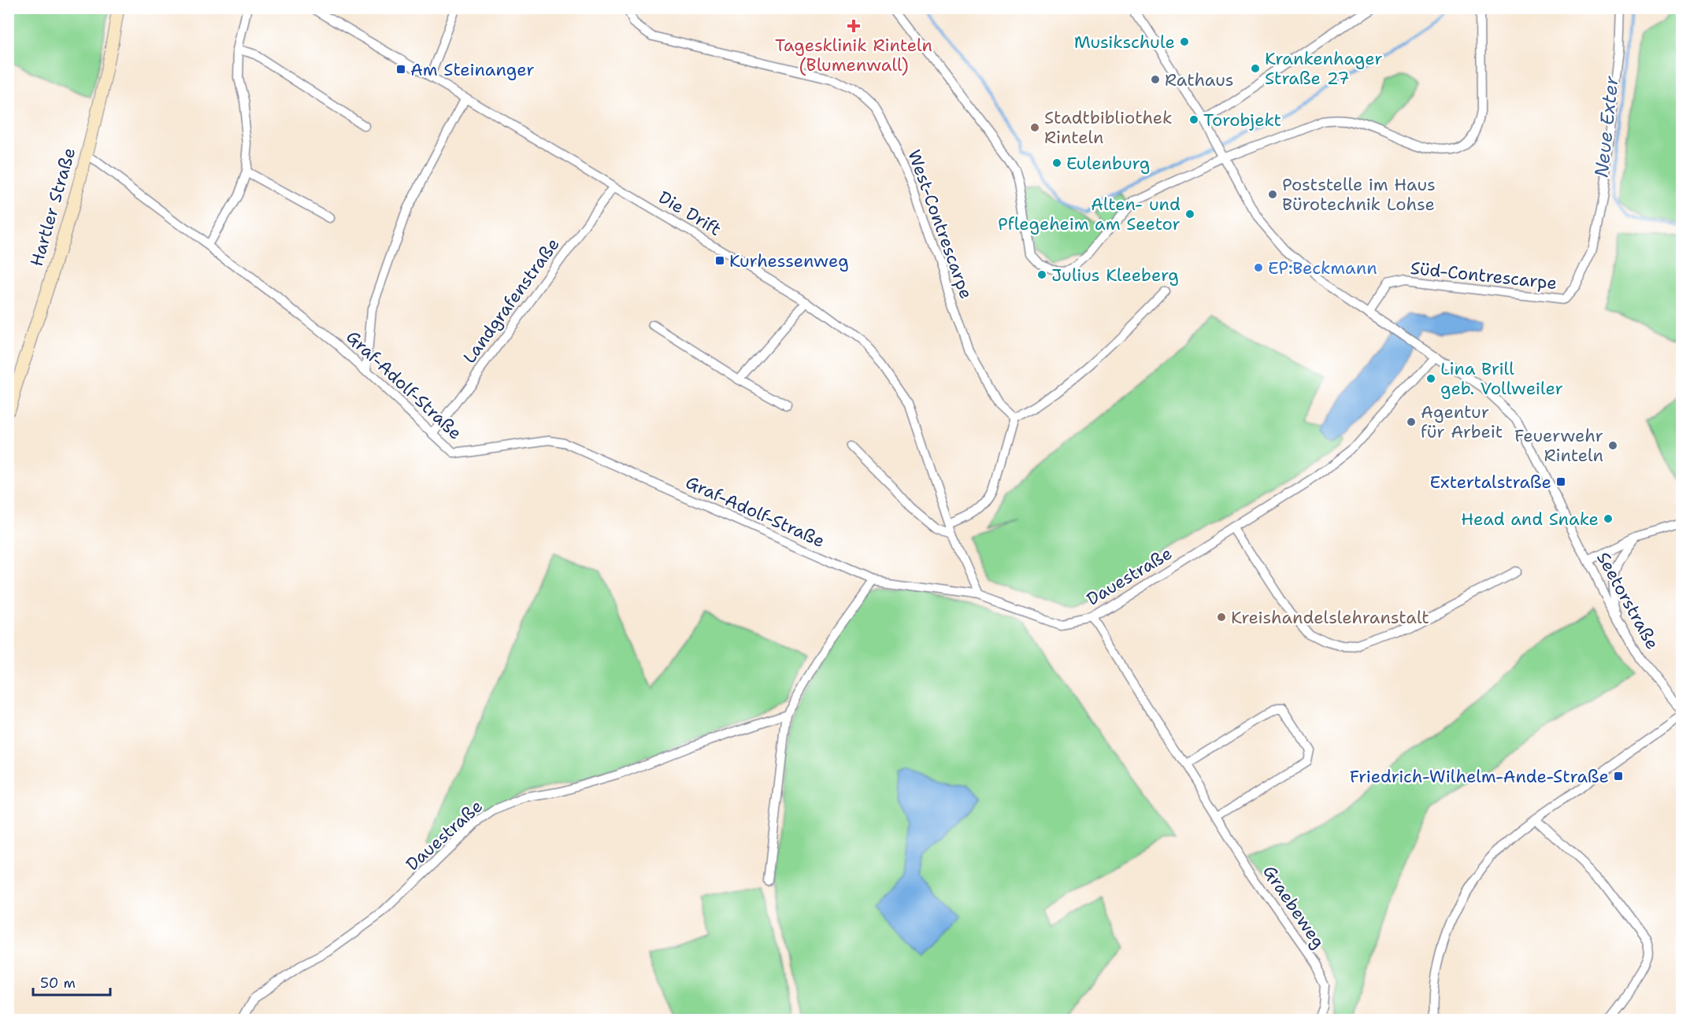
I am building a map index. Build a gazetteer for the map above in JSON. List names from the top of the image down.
{
  "streets": {
    "main road": ["Hartler Straße"],
    "street": [
      "Die Drift",
      "West-Contrescarpe",
      "Süd-Contrescarpe",
      "Landgrafenstraße",
      "Graf-Adolf-Straße",
      "Dauestraße",
      "Seetorstraße",
      "Graebeweg"
    ]
  },
  "crossings": [
    ["Hartler Straße", "Graf-Adolf-Straße"],
    ["Die Drift", "Landgrafenstraße"],
    ["Die Drift", "Dauestraße"],
    ["Süd-Contrescarpe", "Seetorstraße"],
    ["Landgrafenstraße", "Graf-Adolf-Straße"],
    ["Graf-Adolf-Straße", "Dauestraße"],
    ["Dauestraße", "Seetorstraße"],
    ["Dauestraße", "Graebeweg"]
  ],
  "water": ["Neue Exter"],
  "places": {
    "health": ["Tagesklinik Rinteln (Blumenwall)"],
    "other": [
      "Musikschule",
      "Krankenhager Straße 27",
      "Rathaus",
      "Torobjekt",
      "Stadtbibliothek Rinteln",
      "Eulenburg",
      "Poststelle im Haus Bürotechnik Lohse",
      "Alten- und Pflegeheim am Seetor",
      "EP:Beckmann",
      "Julius Kleeberg",
      "Lina Brill geb. Vollweiler",
      "Agentur für Arbeit",
      "Feuerwehr Rinteln",
      "Head and Snake",
      "Kreishandelslehranstalt"
    ],
    "transit": [
      "Am Steinanger",
      "Kurhessenweg",
      "Extertalstraße",
      "Friedrich-Wilhelm-Ande-Straße"
    ]
  },
  "scale_bar": "50 m"
}
